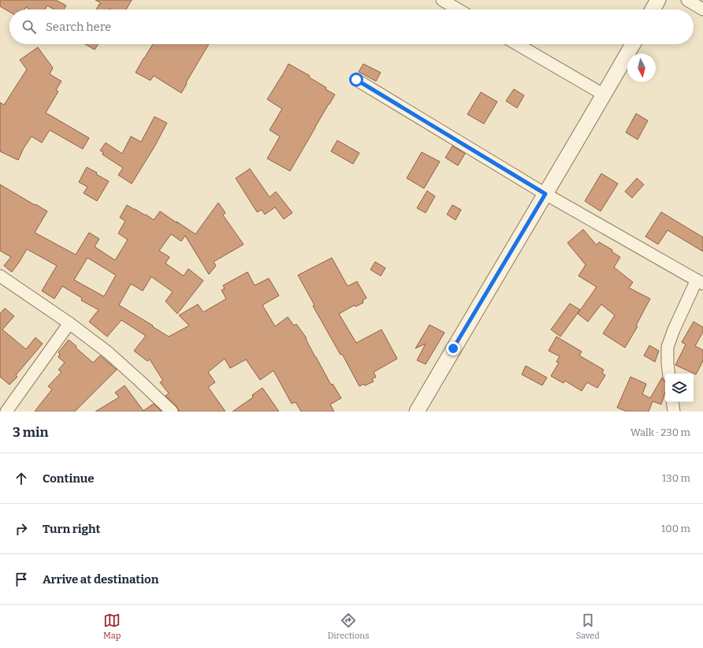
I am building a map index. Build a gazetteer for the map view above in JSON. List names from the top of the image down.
{
  "north": "bottom",
  "page": {
    "search": "Search here",
    "heading": ["3 min", "Walk · 230 m"],
    "list": [
      ["Continue", "130 m"],
      ["Turn right", "100 m"],
      "Arrive at destination"
    ],
    "nav": ["Map", "Directions", "Saved"]
  }
}
